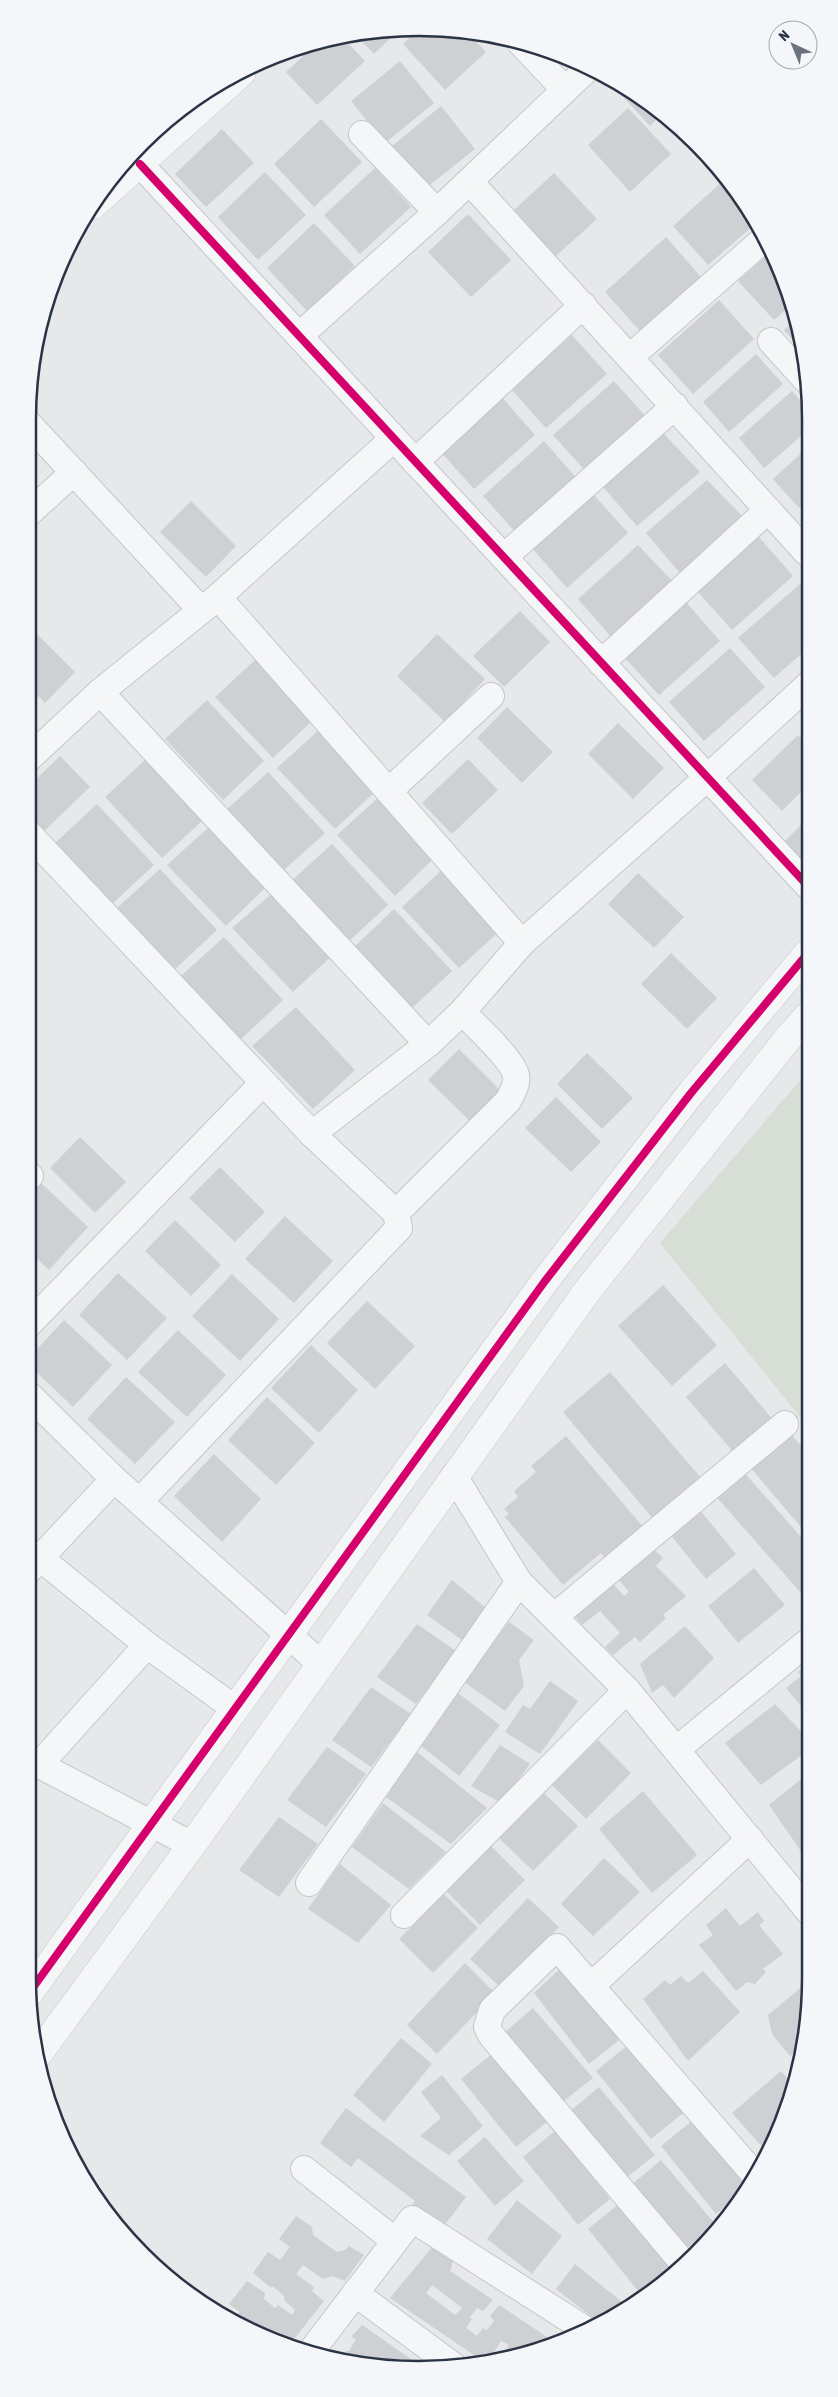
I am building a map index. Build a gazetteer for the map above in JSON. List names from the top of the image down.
{
  "north": "top left"
}
